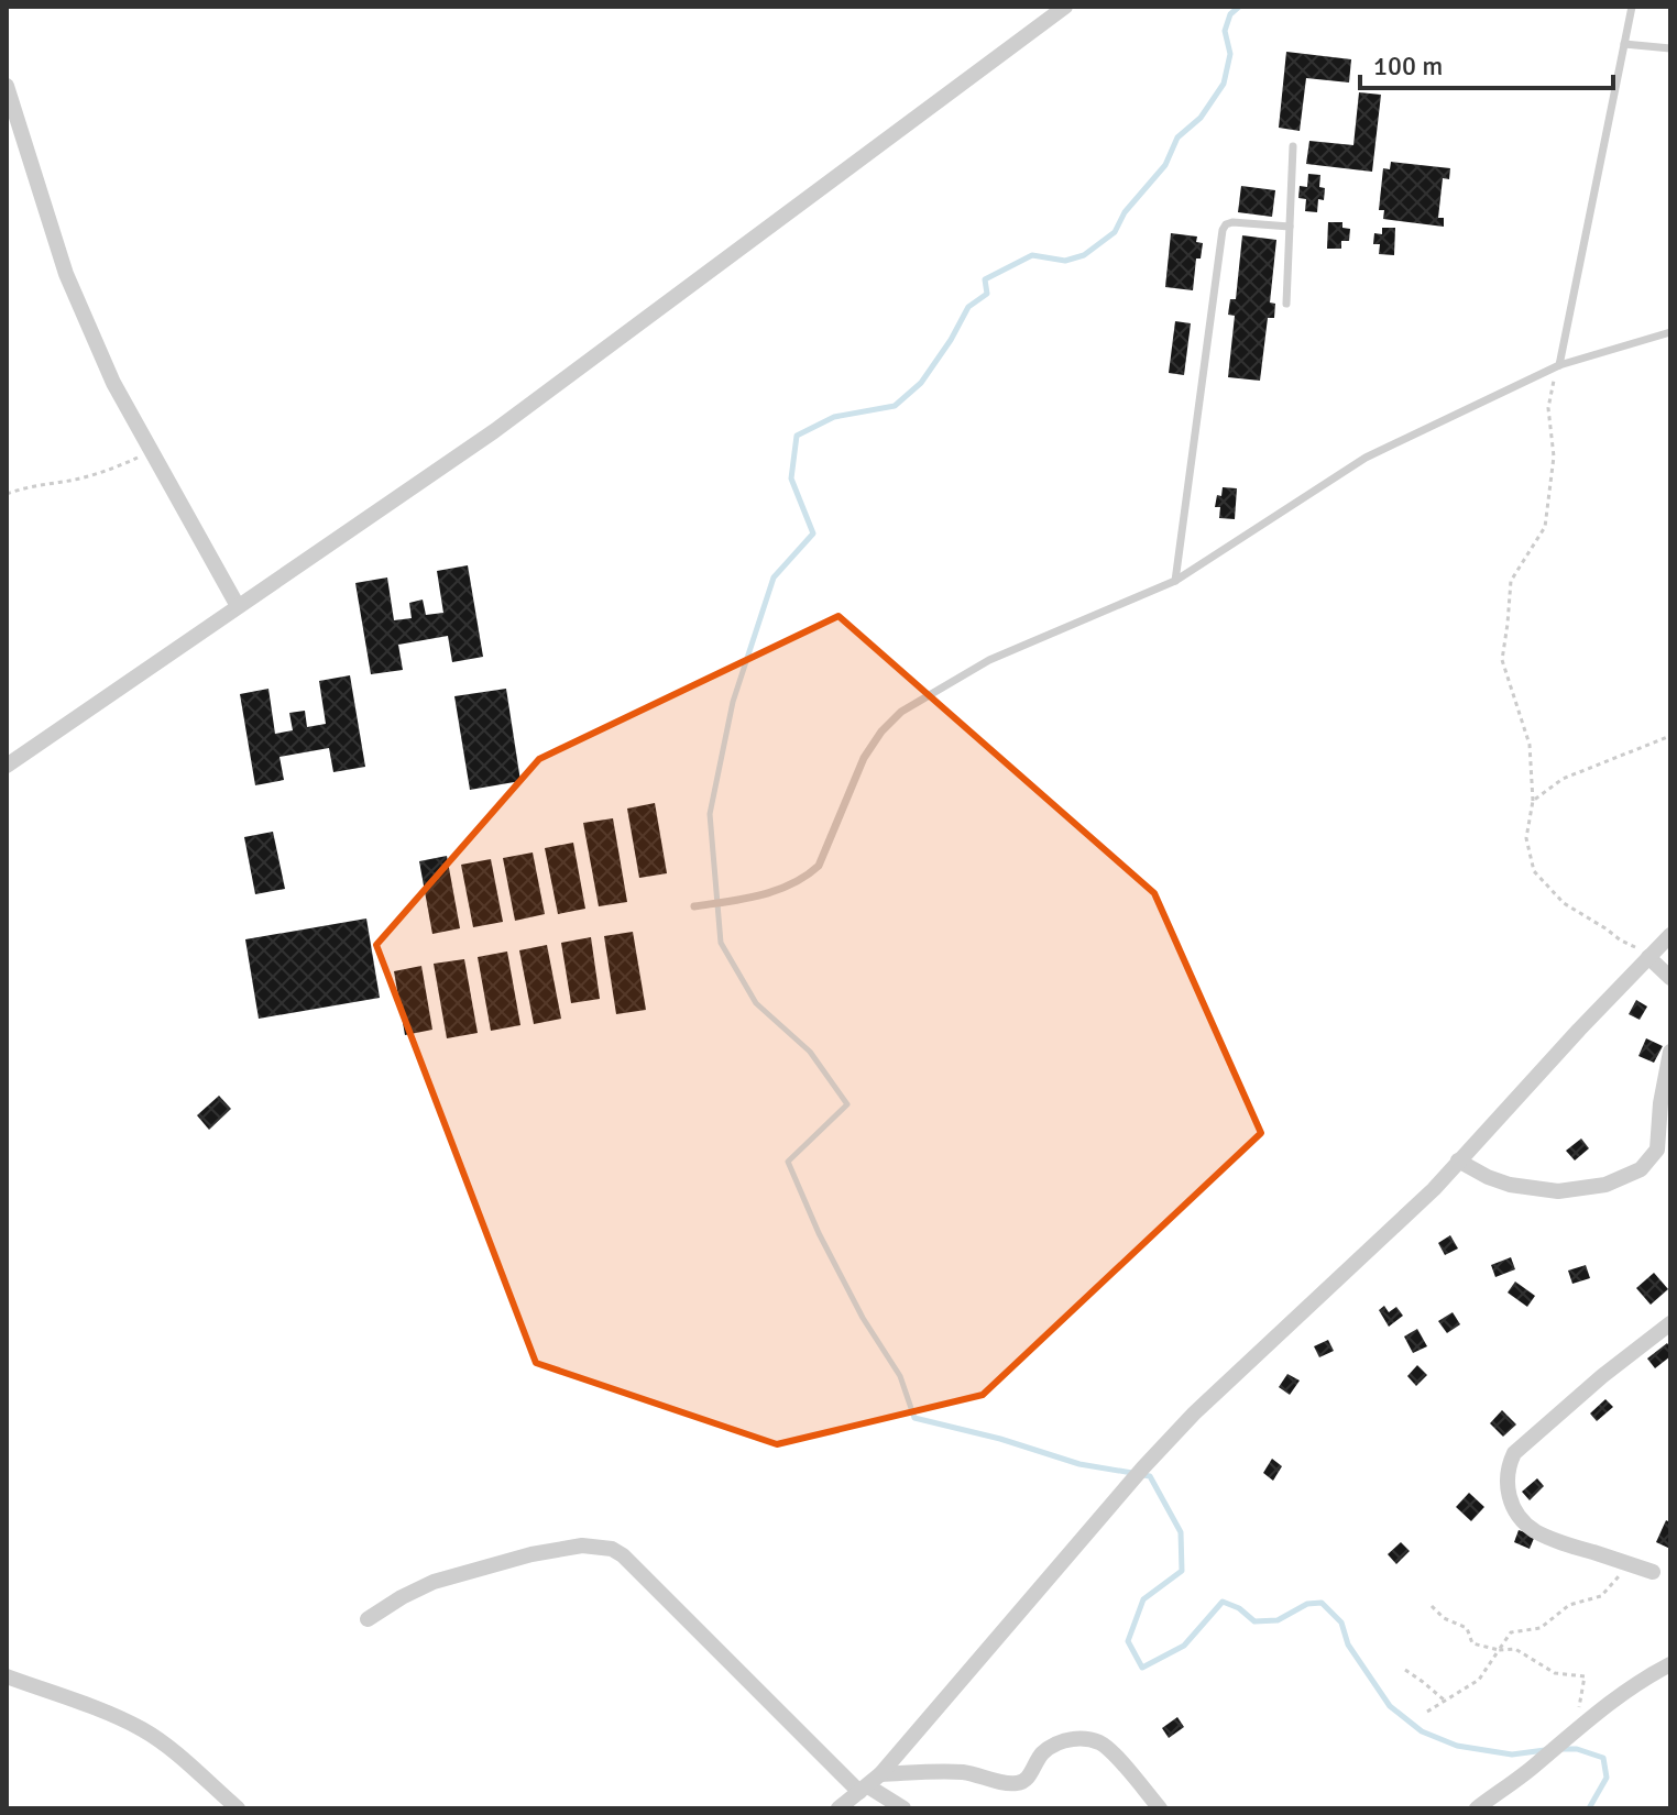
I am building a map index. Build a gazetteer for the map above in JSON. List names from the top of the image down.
{
  "scale_bar": "100 m"
}
